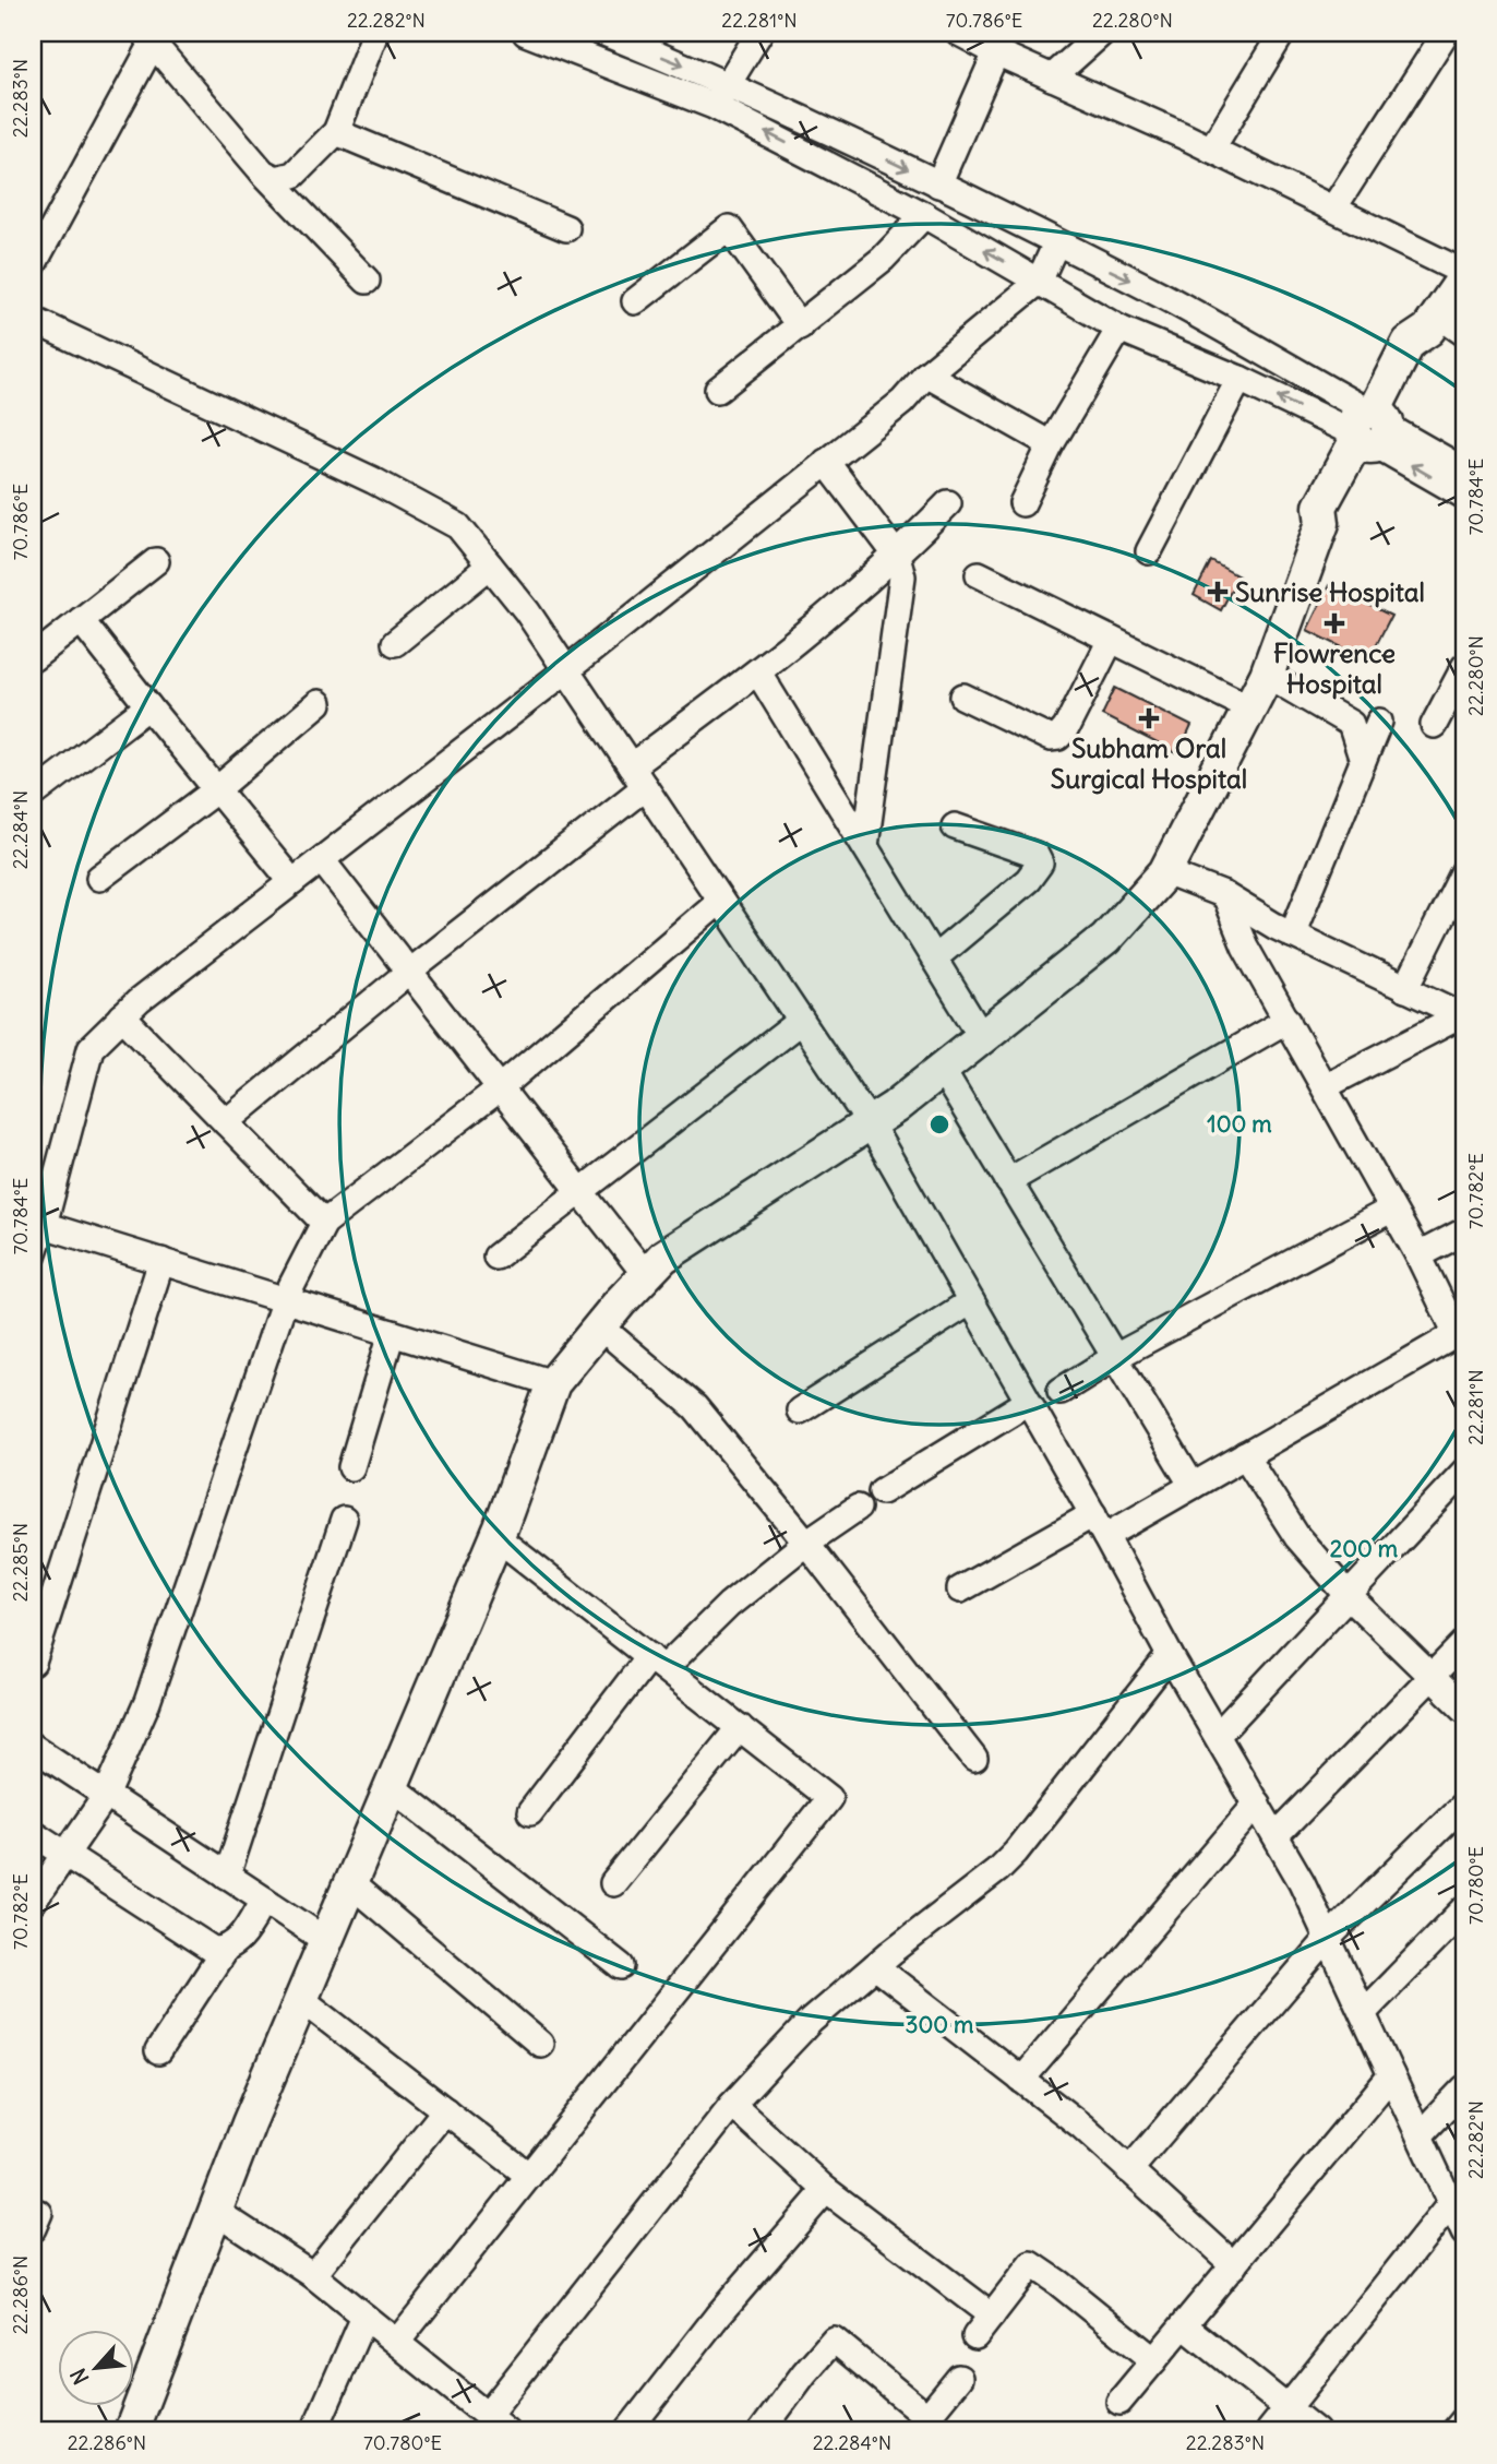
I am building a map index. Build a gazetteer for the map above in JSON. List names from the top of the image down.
{
  "places": {
    "health": ["Sunrise Hospital", "Flowrence Hospital", "Subham Oral Surgical Hospital"]
  },
  "north": "bottom left",
  "coordinates": [
    "22.282°N",
    "22.281°N",
    "70.786°E",
    "22.280°N",
    "22.283°N",
    "70.784°E",
    "22.284°N",
    "70.782°E",
    "22.285°N",
    "70.780°E",
    "22.286°N"
  ],
  "rings": ["100 m", "200 m", "300 m"]
}
